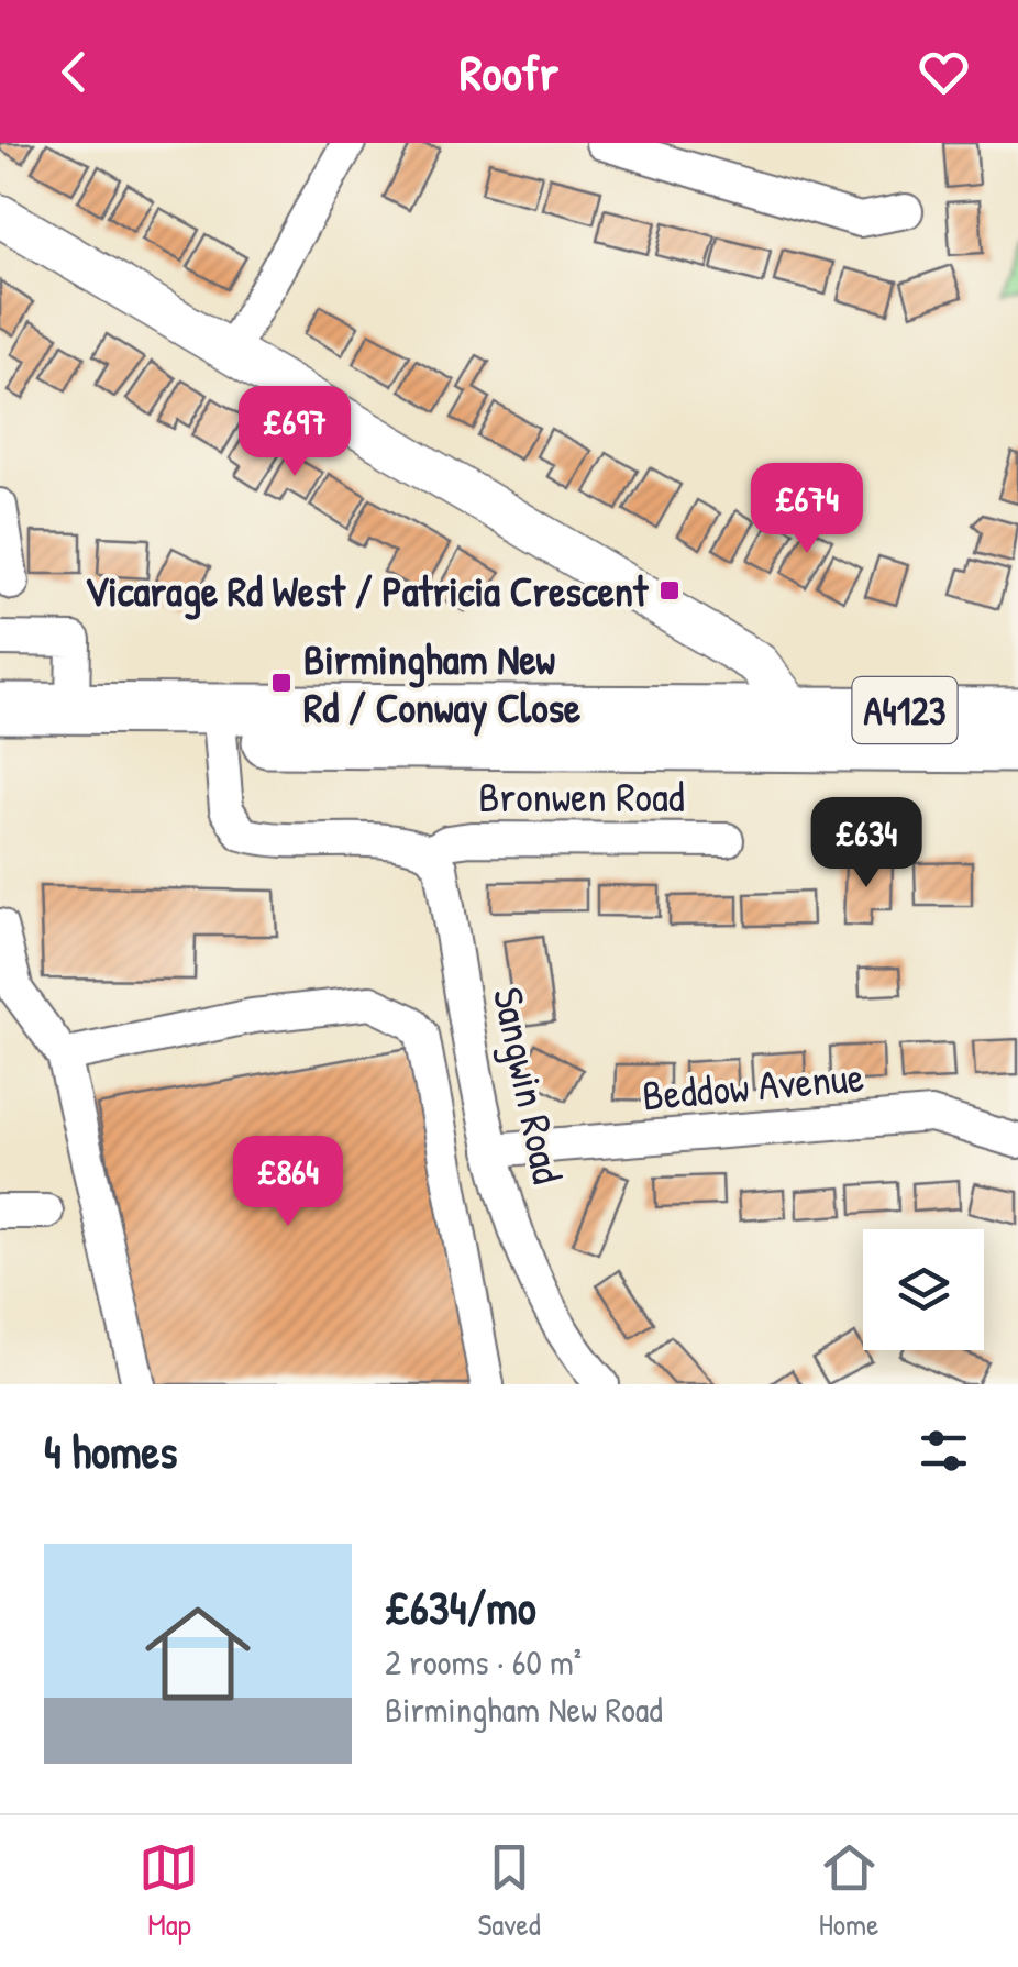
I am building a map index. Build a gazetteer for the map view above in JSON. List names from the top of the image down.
{
  "streets": {
    "highway": ["A4123"],
    "street": ["Bronwen Road", "Sangwin Road", "Beddow Avenue"]
  },
  "crossings": [
    ["A4123", "Bronwen Road"],
    ["Bronwen Road", "Sangwin Road"],
    ["Sangwin Road", "Beddow Avenue"]
  ],
  "places": {
    "transit": ["Vicarage Rd West / Patricia Crescent", "Birmingham New Rd / Conway Close"]
  },
  "page": {
    "header": "Roofr",
    "price": [
      "£697",
      "£674",
      "£634",
      "£864"
    ],
    "heading": "4 homes",
    "list": [
      {
        "name": "£634/mo",
        "note": "2 rooms · 60 m² · Birmingham New Road"
      }
    ],
    "tabs": ["Map", "Saved", "Home"]
  }
}
